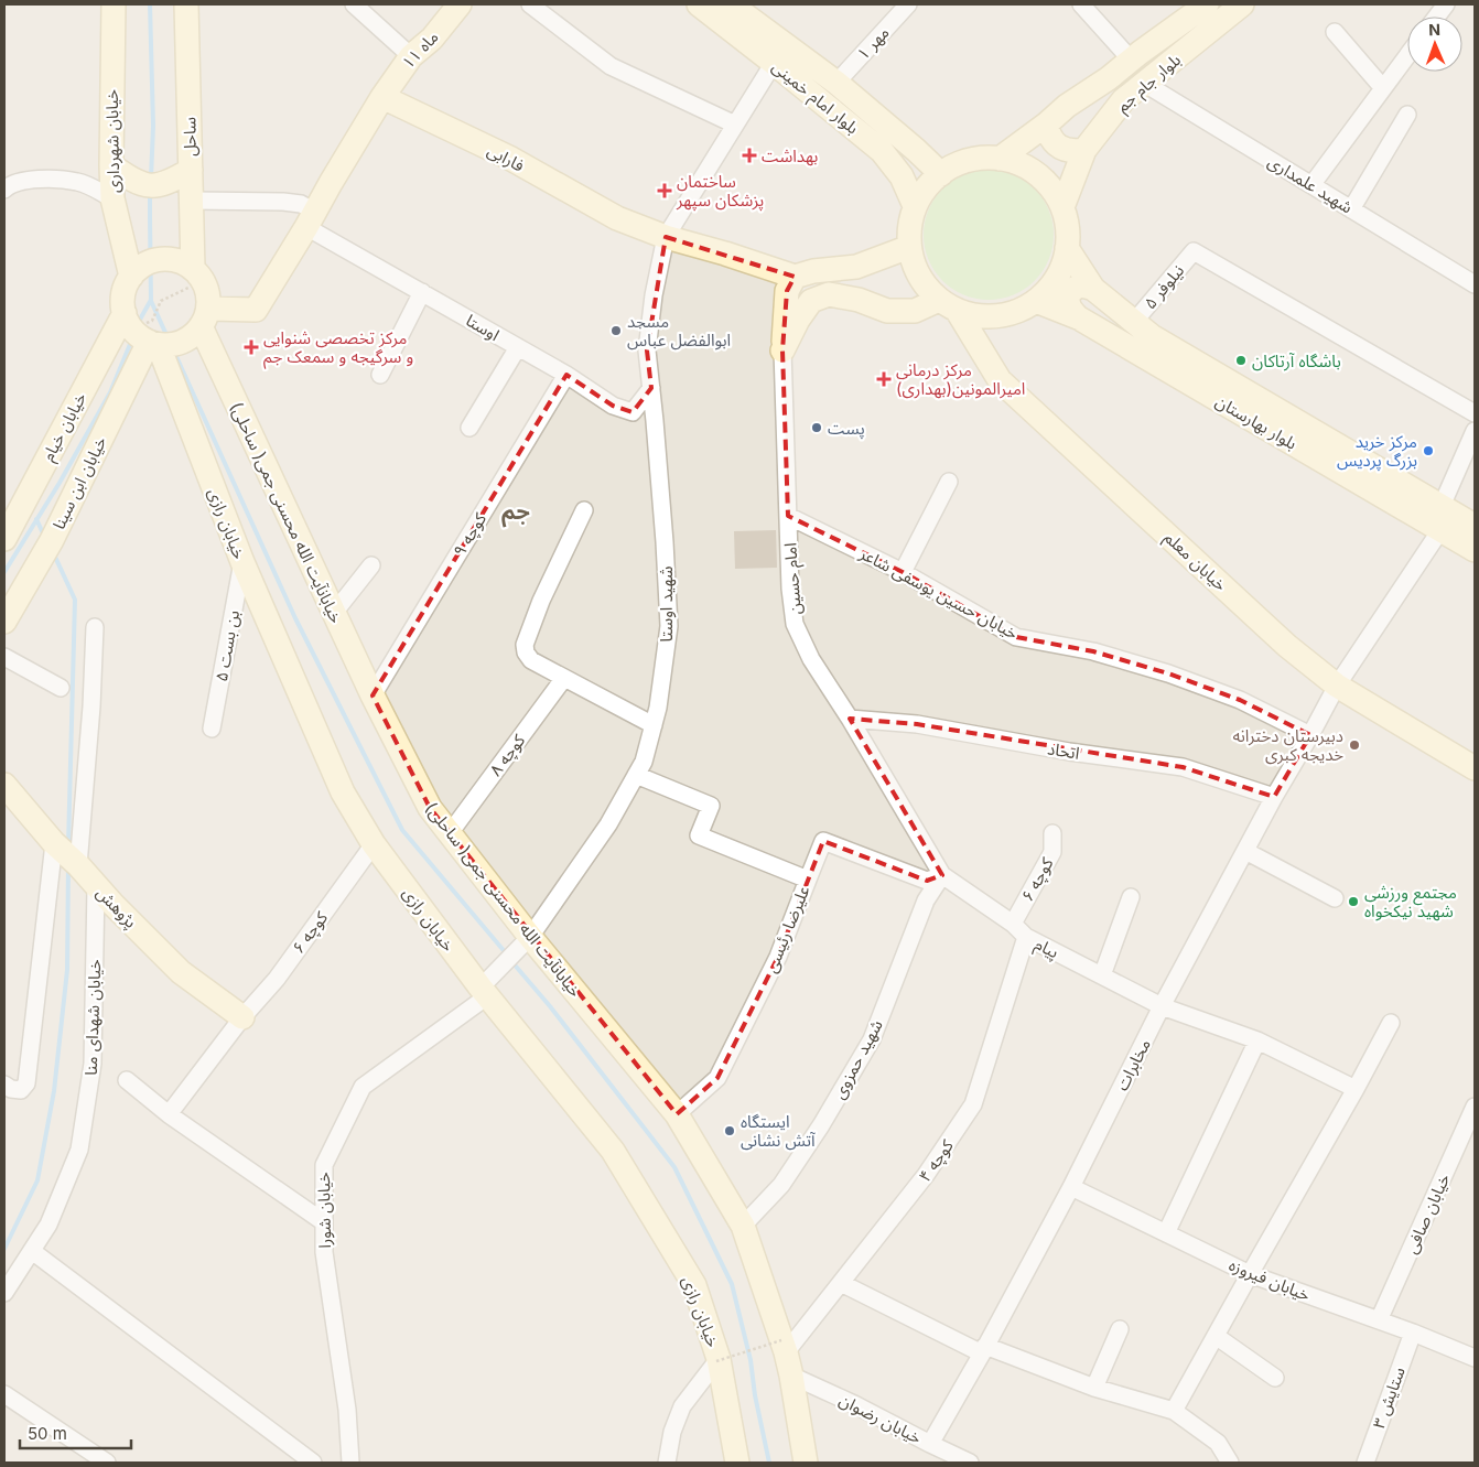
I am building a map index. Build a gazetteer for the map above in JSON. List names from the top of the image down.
{
  "streets": {
    "main road": [
      "ماه ۱۱",
      "بلوار جام جم",
      "بلوار امام خمینی",
      "ساحل",
      "خیابان شهرداری",
      "فارابی",
      "بلوار بهارستان",
      "خیابان خیام",
      "خیابان ابن سینا",
      "خیابانآیت الله محسنی جمی( ساحلی)",
      "خیابان رازی",
      "خیابان معلم",
      "امام حسین",
      "پژوهش"
    ],
    "street": [
      "مهر ۱",
      "شهید علمداری",
      "نیلوفر ۵",
      "اوستا",
      "کوچه ۹",
      "خیابان حسین یوسفی شاعر",
      "شهید اوستا",
      "بن بست ۵",
      "اتحاد",
      "کوچه ۸",
      "کوچه ۶",
      "علیرضا رئیسی",
      "پیام",
      "خیابان شهدای منا",
      "شهید حمزوی",
      "مخابرات",
      "کوچه ۴",
      "خیابان شورا",
      "خیابان صافی",
      "خیابان فیروزه",
      "ستایش ۳",
      "خیابان رضوان"
    ]
  },
  "crossings": [
    ["مهر ۱", "بلوار امام خمینی"],
    ["ماه ۱۱", "فارابی"],
    ["بلوار جام جم", "بلوار امام خمینی"],
    ["بلوار جام جم", "شهید علمداری"],
    ["بلوار جام جم", "بلوار بهارستان"],
    ["بلوار جام جم", "خیابان معلم"],
    ["بلوار امام خمینی", "بلوار بهارستان"],
    ["بلوار امام خمینی", "خیابان معلم"],
    ["ساحل", "اوستا"],
    ["ساحل", "خیابانآیت الله محسنی جمی( ساحلی)"],
    ["فارابی", "امام حسین"],
    ["فارابی", "شهید اوستا"],
    ["نیلوفر ۵", "بلوار بهارستان"],
    ["اوستا", "کوچه ۹"],
    ["اوستا", "شهید اوستا"],
    ["بلوار بهارستان", "خیابان معلم"],
    ["بلوار بهارستان", "مخابرات"],
    ["خیابان خیام", "خیابان ابن سینا"],
    ["خیابان خیام", "خیابان رازی"],
    ["خیابان ابن سینا", "خیابان رازی"],
    ["خیابانآیت الله محسنی جمی( ساحلی)", "کوچه ۹"],
    ["خیابانآیت الله محسنی جمی( ساحلی)", "شهید اوستا"],
    ["خیابانآیت الله محسنی جمی( ساحلی)", "کوچه ۸"],
    ["خیابانآیت الله محسنی جمی( ساحلی)", "علیرضا رئیسی"],
    ["خیابانآیت الله محسنی جمی( ساحلی)", "شهید حمزوی"],
    ["خیابانآیت الله محسنی جمی( ساحلی)", "کوچه ۴"],
    ["خیابانآیت الله محسنی جمی( ساحلی)", "خیابان شورا"],
    ["خیابانآیت الله محسنی جمی( ساحلی)", "خیابان رضوان"],
    ["خیابان رازی", "بن بست ۵"],
    ["خیابان رازی", "کوچه ۶"],
    ["خیابان رازی", "خیابان شورا"],
    ["خیابان معلم", "مخابرات"],
    ["امام حسین", "خیابان حسین یوسفی شاعر"],
    ["امام حسین", "اتحاد"],
    ["امام حسین", "پیام"],
    ["امام حسین", "شهید حمزوی"],
    ["خیابان حسین یوسفی شاعر", "مخابرات"],
    ["شهید اوستا", "علیرضا رئیسی"],
    ["شهید اوستا", "خیابان شورا"],
    ["اتحاد", "مخابرات"],
    ["کوچه ۶", "پژوهش"],
    ["کوچه ۶", "پیام"],
    ["پژوهش", "خیابان شهدای منا"],
    ["پیام", "شهید حمزوی"],
    ["پیام", "مخابرات"],
    ["پیام", "کوچه ۴"],
    ["مخابرات", "خیابان فیروزه"],
    ["مخابرات", "خیابان رضوان"],
    ["خیابان صافی", "خیابان فیروزه"],
    ["خیابان فیروزه", "ستایش ۳"]
  ],
  "districts": ["جم"],
  "places": {
    "health": [
      "بهداشت",
      "ساختمان پزشکان سپهر",
      "مرکز تخصصی شنوایی و سرگیجه و سمعک جم",
      "مرکز درمانی امیرالمونین(بهداری)"
    ],
    "other": [
      "مسجد ابوالفضل عباس",
      "باشگاه آرتاکان",
      "پست",
      "مرکز خرید بزرگ پردیس",
      "دبیرستان دخترانه خدیجه کبری",
      "مجتمع ورزشی شهید نیکخواه",
      "ایستگاه آتش نشانی"
    ]
  },
  "scale_bar": "50 m",
  "north": "top"
}
